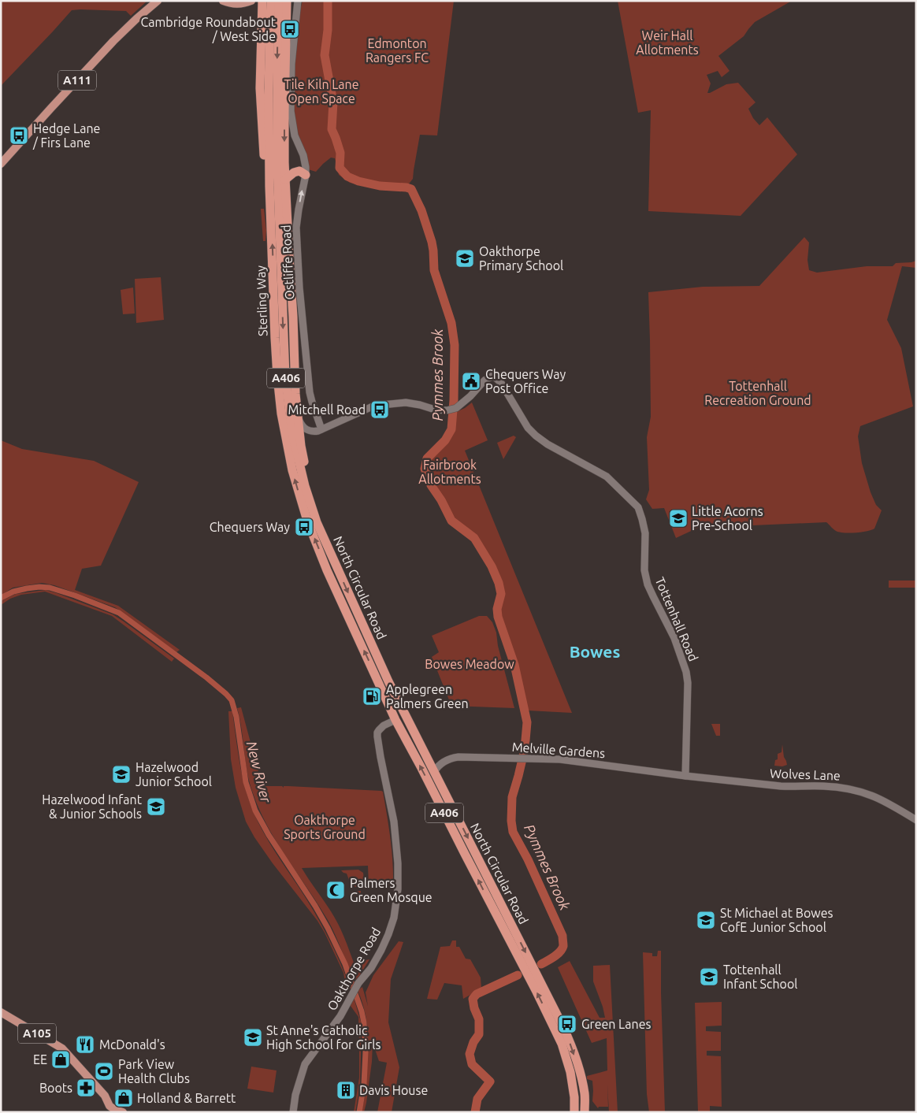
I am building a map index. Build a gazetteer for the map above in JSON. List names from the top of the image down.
{
  "streets": {
    "highway": ["Sterling Way", "A406", "North Circular Road"],
    "main road": ["A111", "A105"],
    "street": [
      "Ostliffe Road",
      "Tottenhall Road",
      "Melville Gardens",
      "Wolves Lane",
      "Oakthorpe Road"
    ]
  },
  "crossings": [
    ["Ostliffe Road", "Tottenhall Road"],
    ["Sterling Way", "A406"],
    ["Sterling Way", "North Circular Road"],
    ["A406", "North Circular Road"],
    ["North Circular Road", "Melville Gardens"],
    ["North Circular Road", "Oakthorpe Road"],
    ["Tottenhall Road", "Melville Gardens"],
    ["Tottenhall Road", "Wolves Lane"],
    ["Melville Gardens", "Wolves Lane"]
  ],
  "one_way": ["Ostliffe Road"],
  "districts": ["Bowes"],
  "water": ["Pymmes Brook", "New River"],
  "parks": [
    "Weir Hall Allotments",
    "Edmonton Rangers FC",
    "Tile Kiln Lane Open Space",
    "Tottenhall Recreation Ground",
    "Fairbrook Allotments",
    "Bowes Meadow",
    "Oakthorpe Sports Ground"
  ],
  "places": {
    "bus stop": [
      "Cambridge Roundabout / West Side",
      "Hedge Lane / Firs Lane",
      "Mitchell Road",
      "Chequers Way",
      "Green Lanes"
    ],
    "school or university": [
      "Oakthorpe Primary School",
      "Little Acorns Pre-School",
      "Hazelwood Junior School",
      "Hazelwood Infant & Junior Schools",
      "St Michael at Bowes CofE Junior School",
      "Tottenhall Infant School",
      "St Anne's Catholic High School for Girls"
    ],
    "public building": ["Chequers Way Post Office"],
    "fuel station": ["Applegreen Palmers Green"],
    "mosque": ["Palmers Green Mosque"],
    "restaurant": ["McDonald's"],
    "shop": ["EE", "Holland & Barrett"],
    "sports": ["Park View Health Clubs"],
    "pharmacy": ["Boots"],
    "building": ["Davis House"]
  }
}
